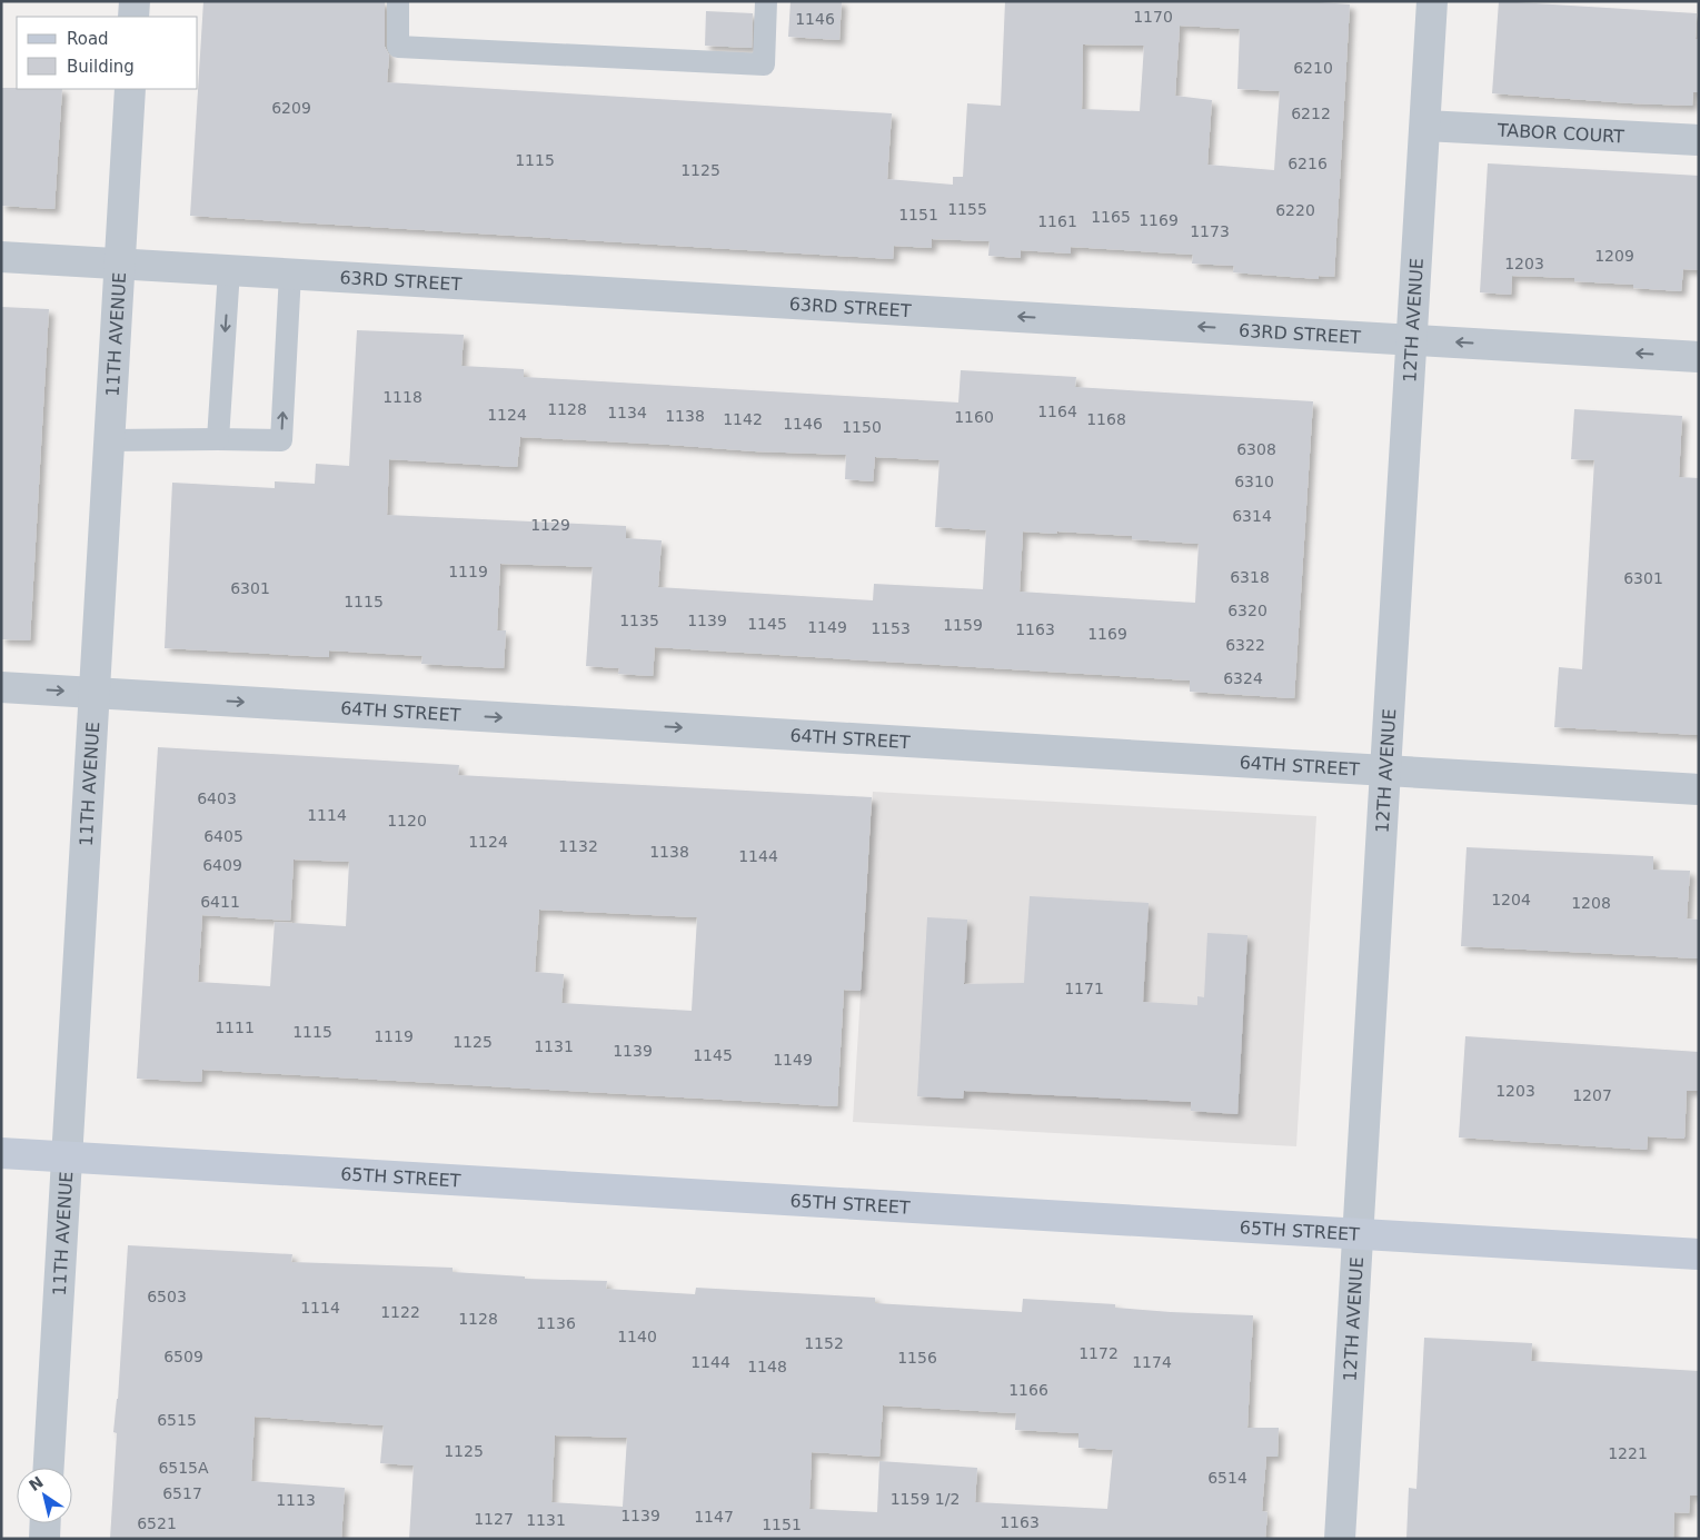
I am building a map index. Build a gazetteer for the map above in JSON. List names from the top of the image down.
{
  "streets": {
    "main road": ["65TH STREET"],
    "street": [
      "TABOR COURT",
      "63RD STREET",
      "12TH AVENUE",
      "11TH AVENUE",
      "64TH STREET"
    ]
  },
  "crossings": [
    ["TABOR COURT", "12TH AVENUE"],
    ["63RD STREET", "12TH AVENUE"],
    ["63RD STREET", "11TH AVENUE"],
    ["12TH AVENUE", "64TH STREET"],
    ["12TH AVENUE", "65TH STREET"],
    ["11TH AVENUE", "64TH STREET"],
    ["11TH AVENUE", "65TH STREET"]
  ],
  "one_way": ["63RD STREET", "64TH STREET"],
  "house_numbers": [
    "1170",
    "1146",
    "6210",
    "6209",
    "6212",
    "1115",
    "6216",
    "1125",
    "1155",
    "6220",
    "1151",
    "1165",
    "1169",
    "1161",
    "1173",
    "1209",
    "1203",
    "1118",
    "1128",
    "1164",
    "1134",
    "1124",
    "1138",
    "1160",
    "1142",
    "1168",
    "1146",
    "1150",
    "6308",
    "6310",
    "6314",
    "1129",
    "1119",
    "6318",
    "6301",
    "6301",
    "1115",
    "6320",
    "1135",
    "1139",
    "1145",
    "1159",
    "1149",
    "1153",
    "1163",
    "1169",
    "6322",
    "6324",
    "6403",
    "1114",
    "1120",
    "6405",
    "1124",
    "1132",
    "1138",
    "1144",
    "6409",
    "1204",
    "6411",
    "1208",
    "1171",
    "1111",
    "1115",
    "1119",
    "1125",
    "1131",
    "1139",
    "1145",
    "1149",
    "1203",
    "1207",
    "6503",
    "1114",
    "1122",
    "1128",
    "1136",
    "1140",
    "1152",
    "1172",
    "6509",
    "1156",
    "1144",
    "1174",
    "1148",
    "1166",
    "6515",
    "1125",
    "1221",
    "6515A",
    "6514",
    "6517",
    "1159 1/2",
    "1113",
    "1139",
    "1147",
    "1127",
    "1131",
    "1163",
    "6521",
    "1151"
  ],
  "legend": ["Road", "Building"],
  "north": "top left"
}
